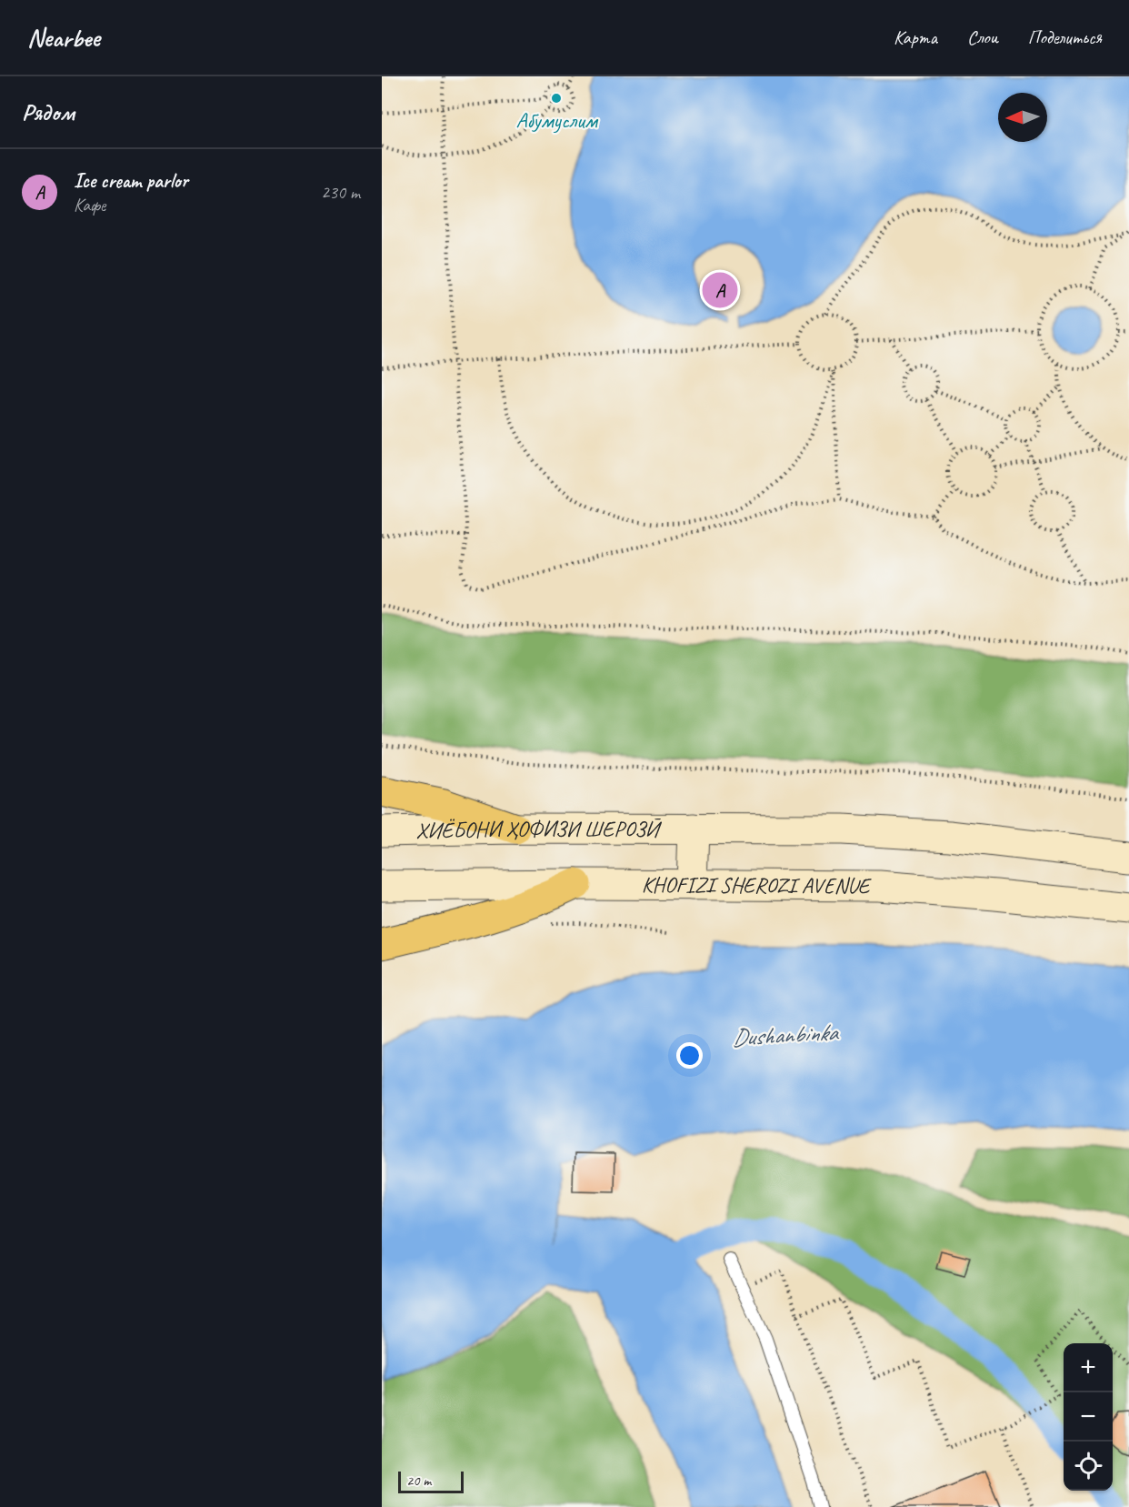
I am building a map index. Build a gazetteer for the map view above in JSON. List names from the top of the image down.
{
  "streets": {
    "main road": ["ХИЁБОНИ ҲОФИЗИ ШЕРОЗӢ", "KHOFIZI SHEROZI AVENUE"]
  },
  "water": ["Dushanbinka"],
  "places": ["Абумуслим"],
  "scale_bar": "20 m",
  "north": "left",
  "page": {
    "header": "Nearbee",
    "nav": ["Карта", "Слои", "Поделиться"],
    "heading": "Рядом",
    "list": [
      {
        "mark": "A",
        "name": "Ice cream parlor",
        "note": "Кафе",
        "value": "230 m"
      }
    ],
    "pins": "A",
    "map_buttons": ["+", "−"],
    "scale": "20 m"
  }
}
